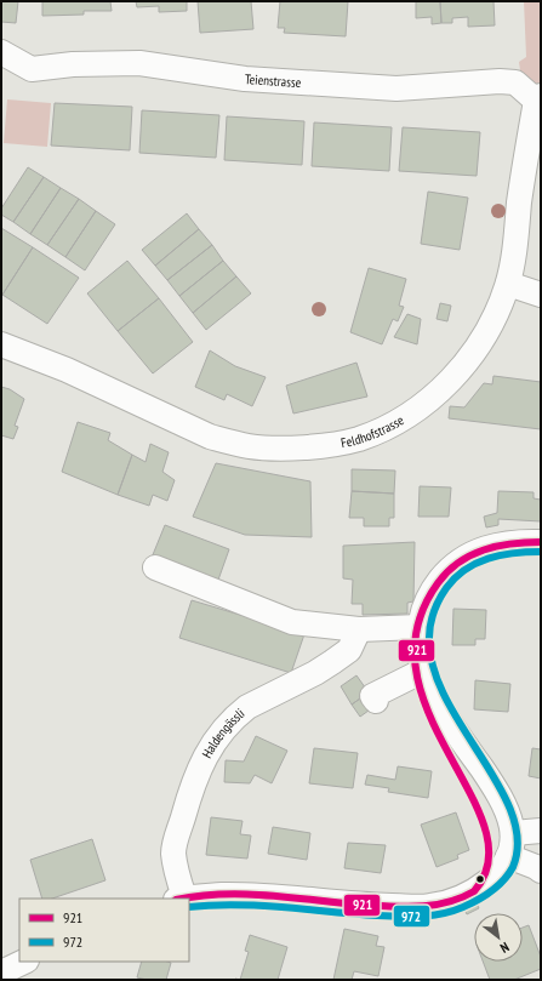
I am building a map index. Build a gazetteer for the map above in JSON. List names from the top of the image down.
{
  "streets": {
    "street": ["Teienstrasse", "Feldhofstrasse", "Haldengässli"]
  },
  "crossings": [
    ["Teienstrasse", "Feldhofstrasse"]
  ],
  "lines": ["transit line 921", "transit line 972"],
  "legend": ["921", "972"],
  "north": "bottom right"
}
